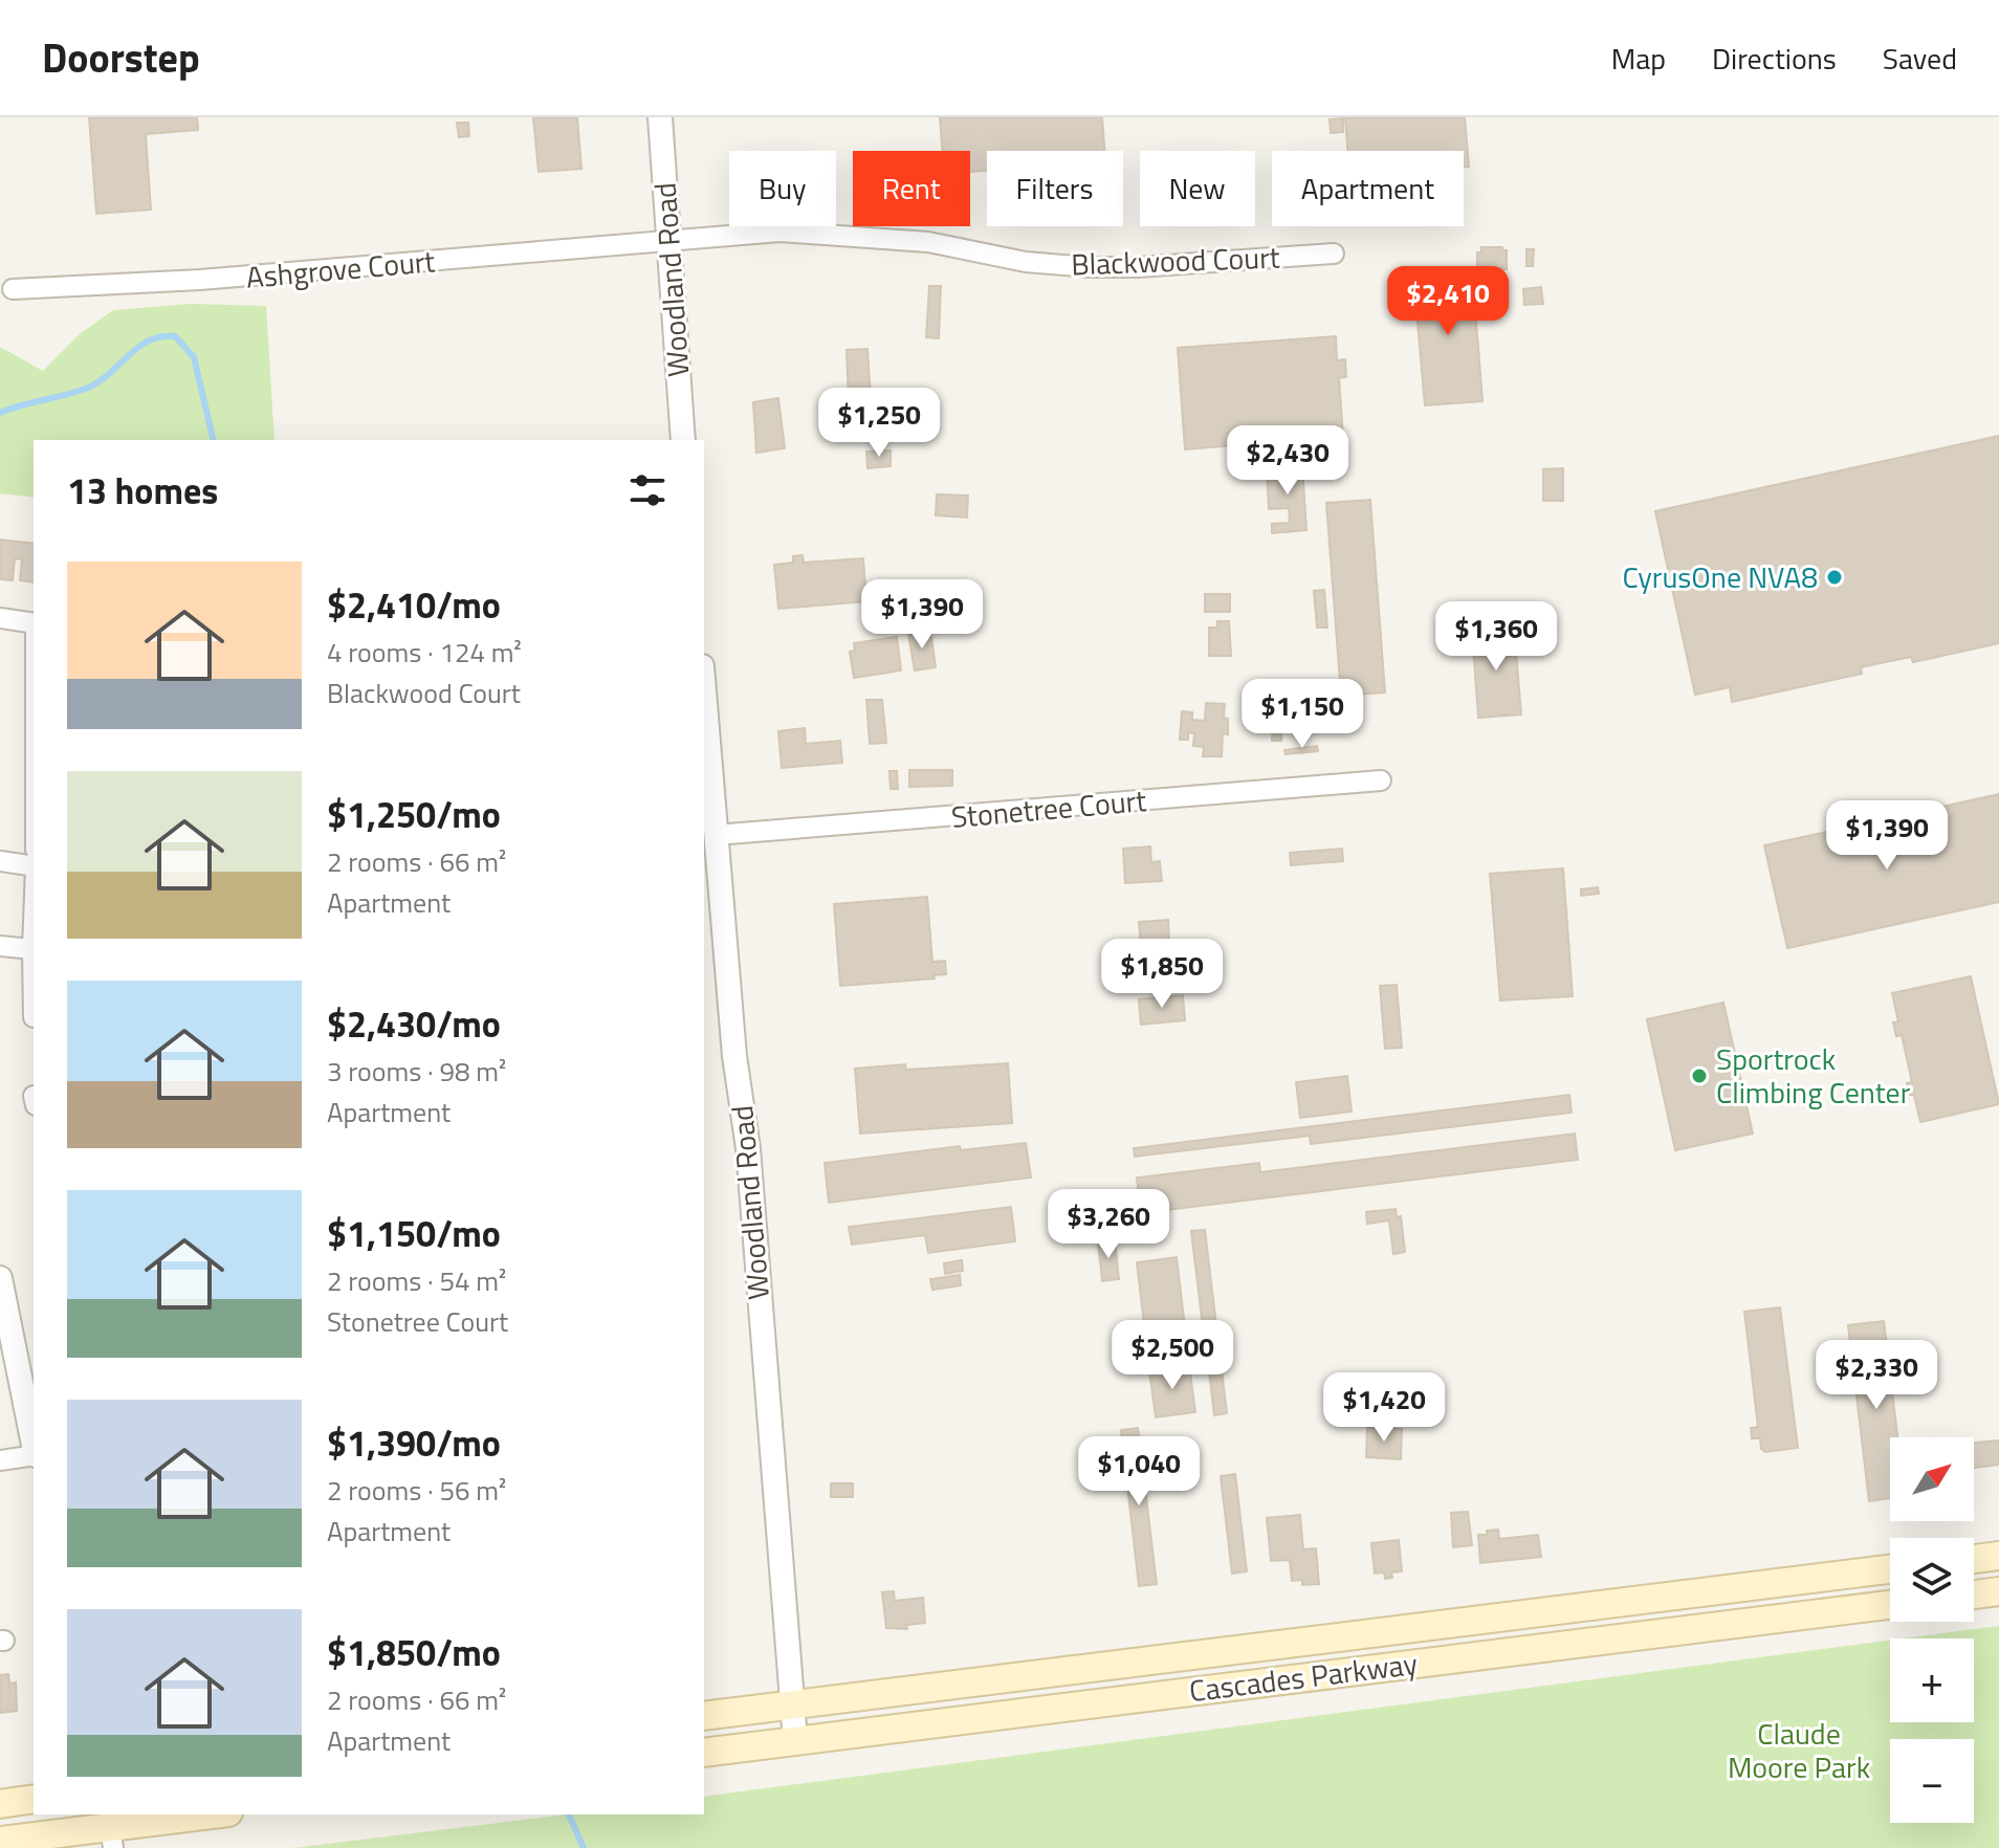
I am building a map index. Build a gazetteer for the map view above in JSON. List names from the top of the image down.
{
  "streets": {
    "main road": ["Cascades Parkway"],
    "street": [
      "Blackwood Court",
      "Ashgrove Court",
      "Woodland Road",
      "Stonetree Court"
    ]
  },
  "crossings": [
    ["Blackwood Court", "Ashgrove Court"],
    ["Blackwood Court", "Woodland Road"],
    ["Ashgrove Court", "Woodland Road"],
    ["Woodland Road", "Stonetree Court"],
    ["Woodland Road", "Cascades Parkway"]
  ],
  "parks": ["Claude Moore Park"],
  "places": ["CyrusOne NVA8", "Sportrock Climbing Center"],
  "north": "top right",
  "page": {
    "header": "Doorstep",
    "nav": ["Map", "Directions", "Saved"],
    "chip": [
      "Buy",
      "Rent",
      "Filters",
      "New",
      "Apartment"
    ],
    "price": [
      "$2,410",
      "$1,250",
      "$2,430",
      "$1,390",
      "$1,360",
      "$1,150",
      "$1,390",
      "$1,850",
      "$3,260",
      "$2,500",
      "$2,330",
      "$1,420",
      "$1,040"
    ],
    "heading": "13 homes",
    "list": [
      {
        "name": "$2,410/mo",
        "note": "4 rooms · 124 m² · Blackwood Court"
      },
      {
        "name": "$1,250/mo",
        "note": "2 rooms · 66 m² · Apartment"
      },
      {
        "name": "$2,430/mo",
        "note": "3 rooms · 98 m² · Apartment"
      },
      {
        "name": "$1,150/mo",
        "note": "2 rooms · 54 m² · Stonetree Court"
      },
      {
        "name": "$1,390/mo",
        "note": "2 rooms · 56 m² · Apartment"
      },
      {
        "name": "$1,850/mo",
        "note": "2 rooms · 66 m² · Apartment"
      }
    ],
    "map_buttons": ["+", "−"]
  }
}
